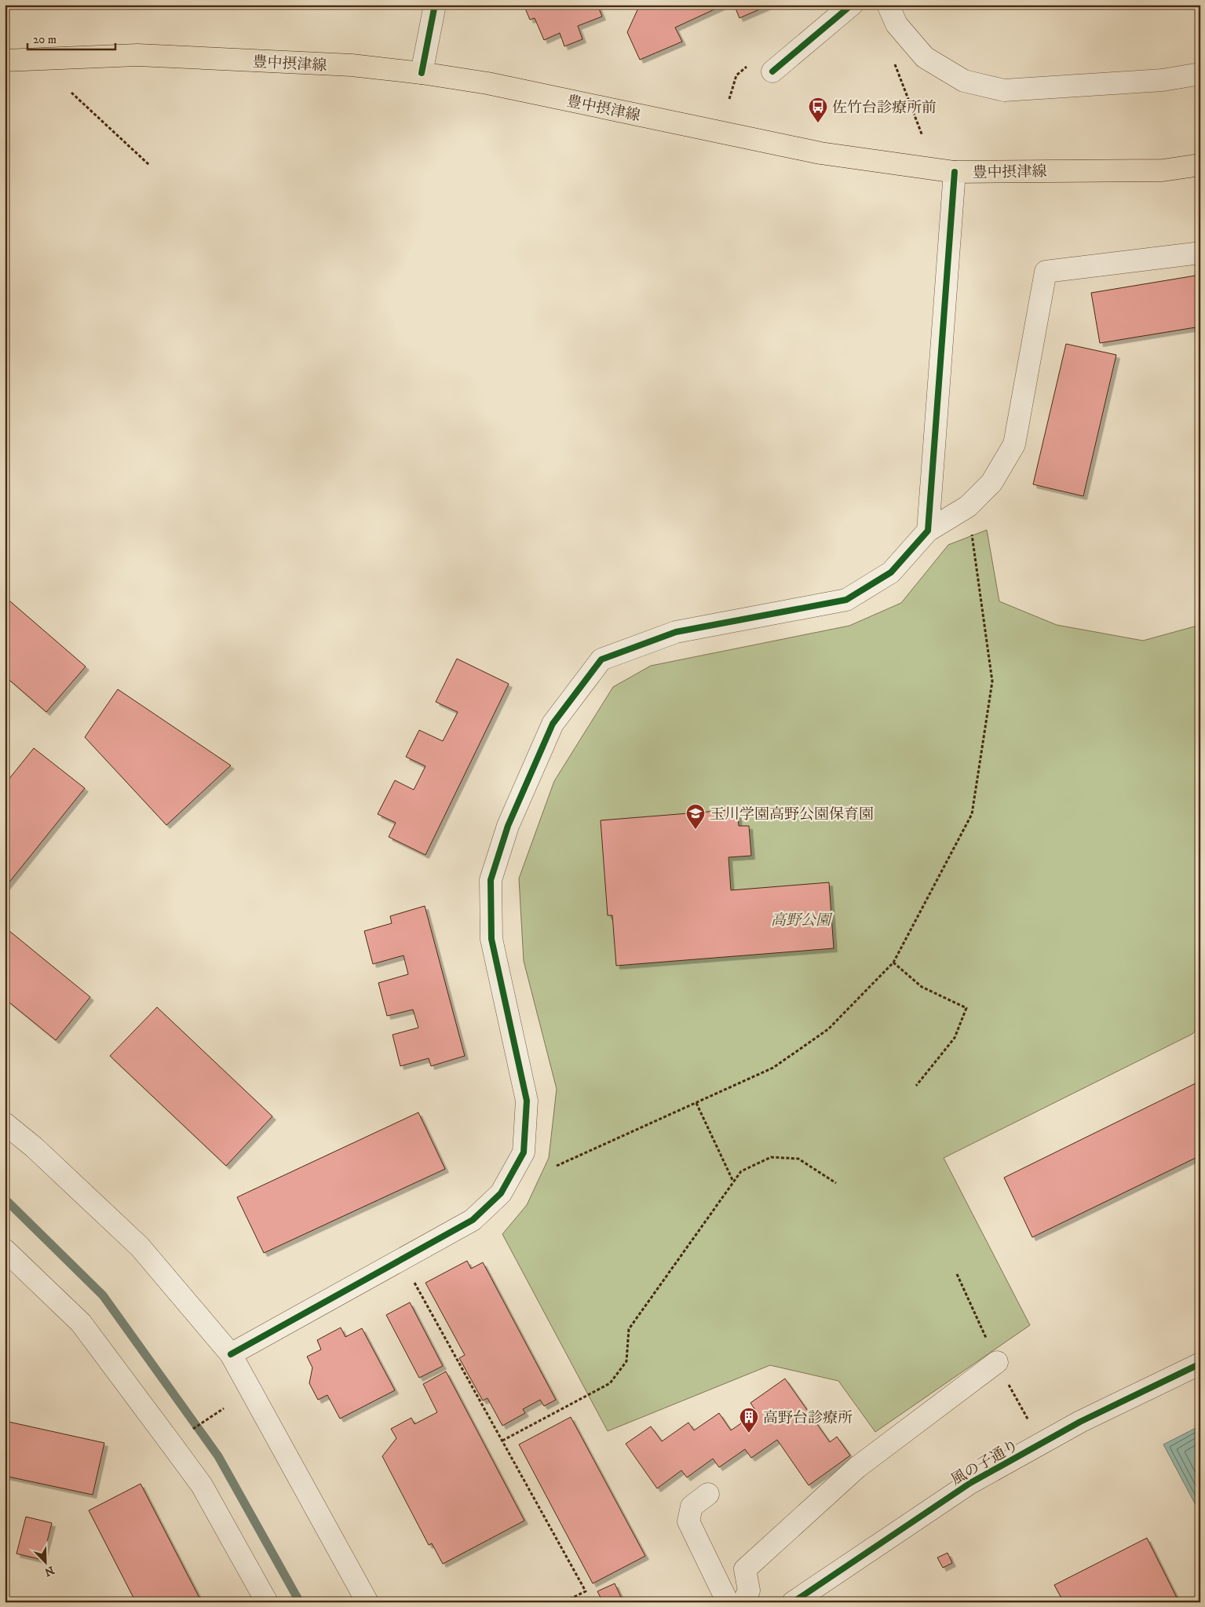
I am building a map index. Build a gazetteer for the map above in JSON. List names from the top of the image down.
{
  "streets": {
    "main road": ["豊中摂津線"],
    "street": ["風の子通り"]
  },
  "parks": ["高野公園"],
  "places": {
    "bus stop": ["佐竹台診療所前"],
    "school or university": ["玉川学園高野公園保育園"],
    "building": ["高野台診療所"]
  },
  "scale_bar": "20 m",
  "north": "bottom right"
}
